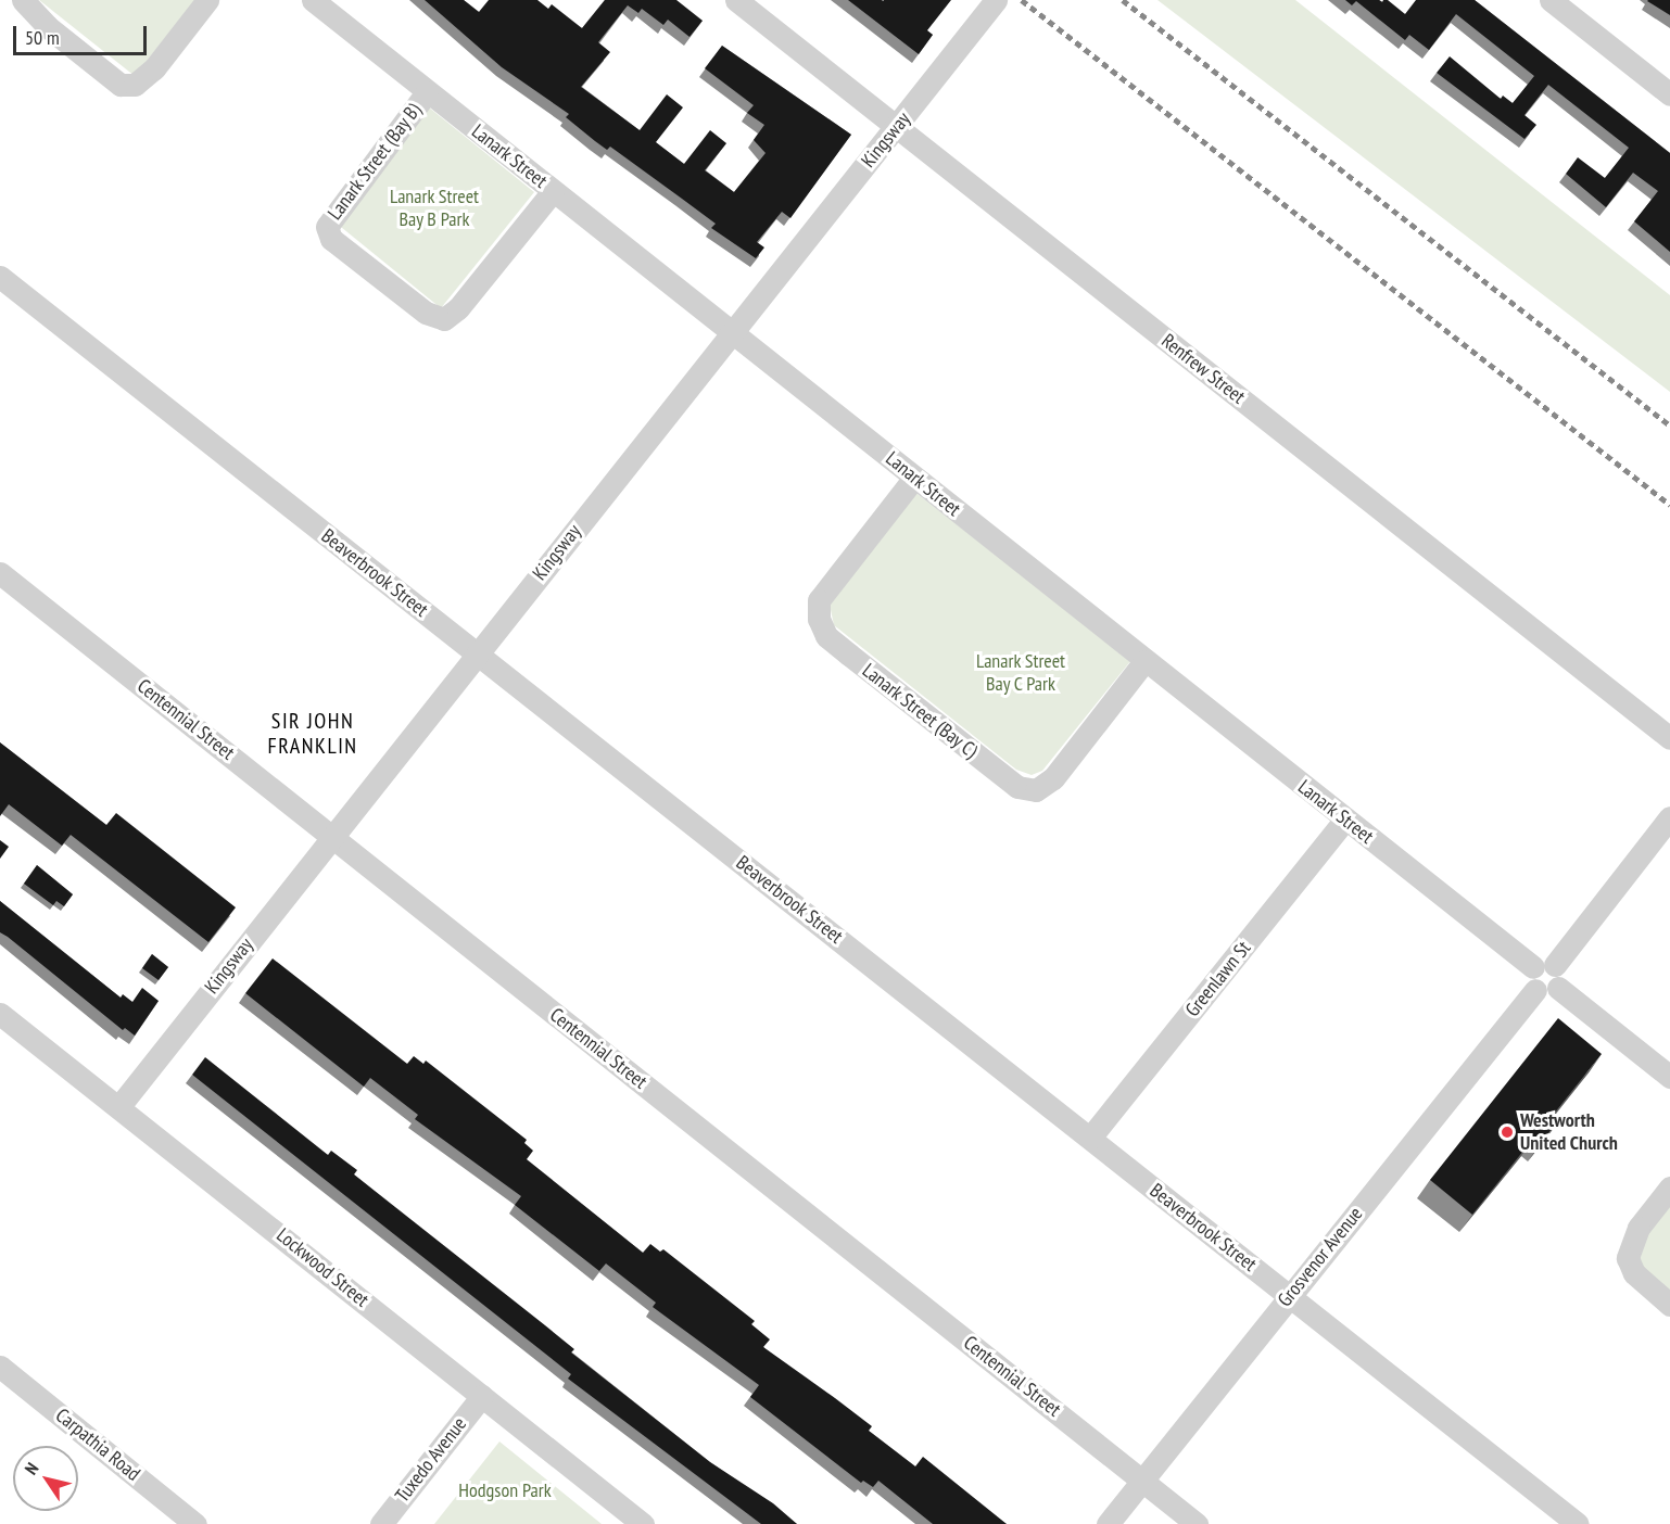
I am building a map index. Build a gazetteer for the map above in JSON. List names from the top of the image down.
{
  "streets": {
    "street": [
      "Kingsway",
      "Lanark Street",
      "Lanark Street (Bay B)",
      "Renfrew Street",
      "Beaverbrook Street",
      "Lanark Street (Bay C)",
      "Centennial Street",
      "Greenlawn St",
      "Grosvenor Avenue",
      "Lockwood Street",
      "Carpathia Road",
      "Tuxedo Avenue"
    ]
  },
  "crossings": [
    ["Kingsway", "Lanark Street"],
    ["Kingsway", "Renfrew Street"],
    ["Kingsway", "Beaverbrook Street"],
    ["Kingsway", "Centennial Street"],
    ["Kingsway", "Lockwood Street"],
    ["Lanark Street", "Lanark Street (Bay B)"],
    ["Lanark Street", "Lanark Street (Bay C)"],
    ["Lanark Street", "Greenlawn St"],
    ["Lanark Street", "Grosvenor Avenue"],
    ["Beaverbrook Street", "Greenlawn St"],
    ["Beaverbrook Street", "Grosvenor Avenue"],
    ["Centennial Street", "Grosvenor Avenue"],
    ["Lockwood Street", "Tuxedo Avenue"]
  ],
  "districts": ["SIR JOHN FRANKLIN"],
  "parks": ["Lanark Street Bay B Park", "Lanark Street Bay C Park", "Hodgson Park"],
  "places": ["Westworth United Church"],
  "scale_bar": "50 m",
  "north": "top left"
}
